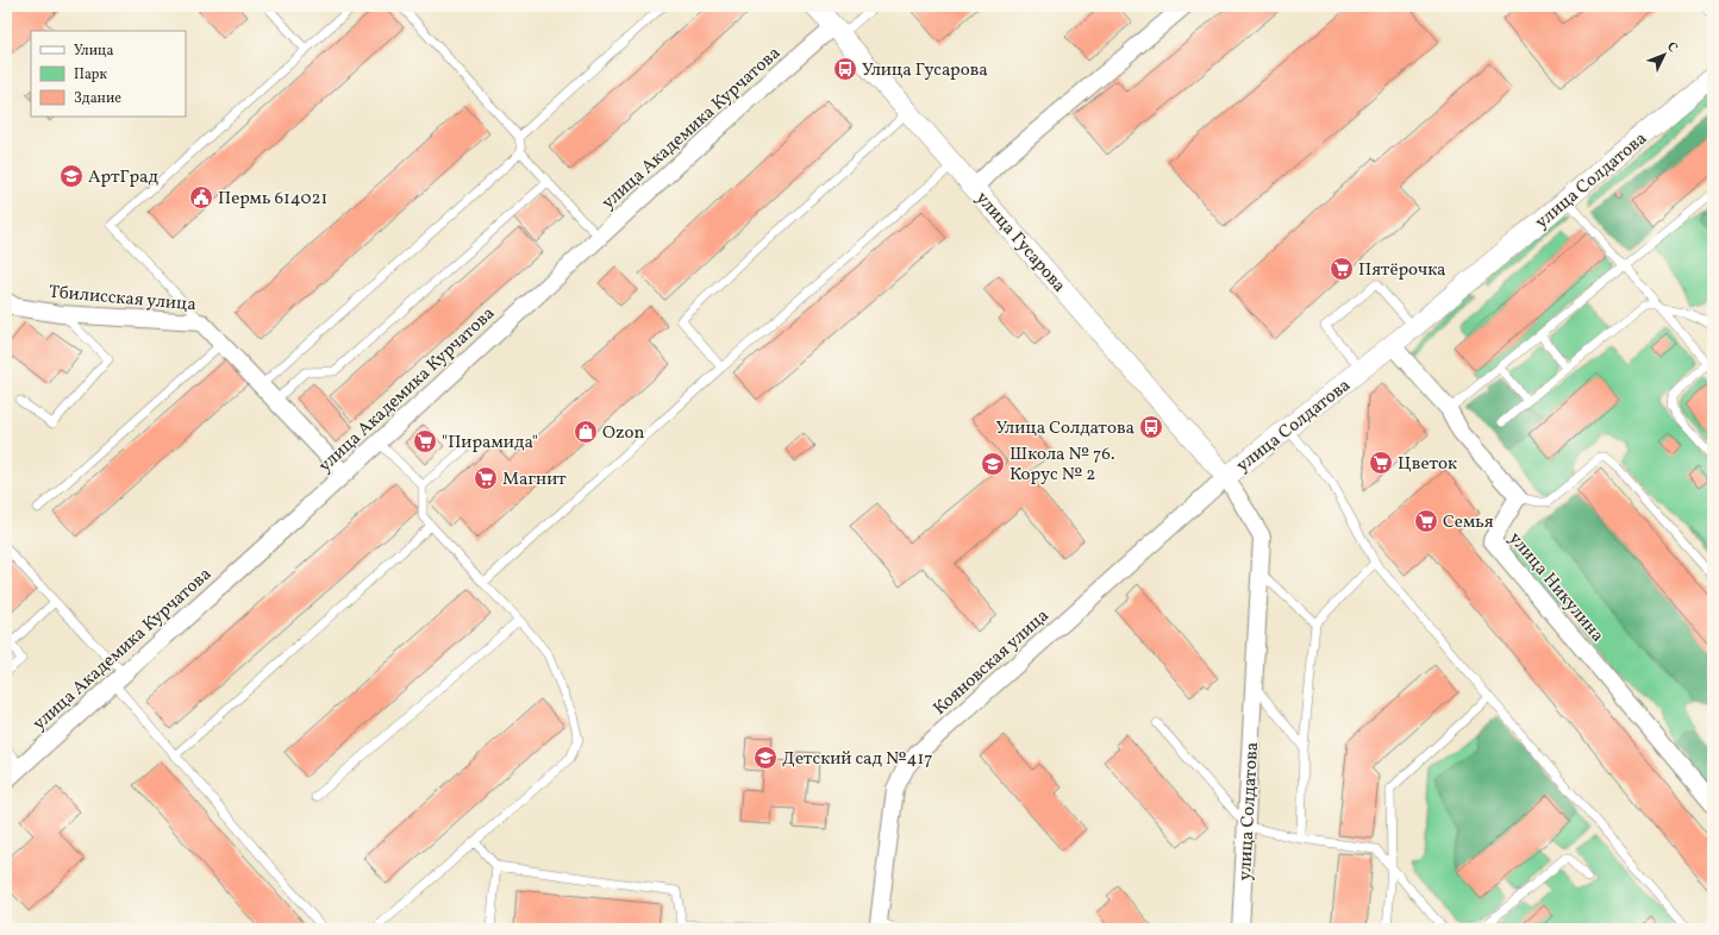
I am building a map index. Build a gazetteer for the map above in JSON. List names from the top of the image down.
{
  "streets": {
    "street": [
      "улица Академика Курчатова",
      "улица Солдатова",
      "улица Гусарова",
      "Тбилисская улица",
      "улица Никулина",
      "Кояновская улица"
    ]
  },
  "crossings": [
    ["улица Академика Курчатова", "улица Гусарова"],
    ["улица Академика Курчатова", "Тбилисская улица"],
    ["улица Солдатова", "улица Гусарова"],
    ["улица Солдатова", "Кояновская улица"],
    ["улица Гусарова", "Кояновская улица"]
  ],
  "places": {
    "bus stop": ["Улица Гусарова", "Улица Солдатова"],
    "school or university": ["АртГрад", "Школа № 76. Корус № 2", "Детский сад №417"],
    "public building": ["Пермь 614021"],
    "supermarket": [
      "Пятёрочка",
      "\"Пирамида\"",
      "Цветок",
      "Магнит",
      "Семья"
    ],
    "shop": ["Ozon"]
  },
  "legend": ["Улица", "Парк", "Здание"],
  "north": "top right"
}
